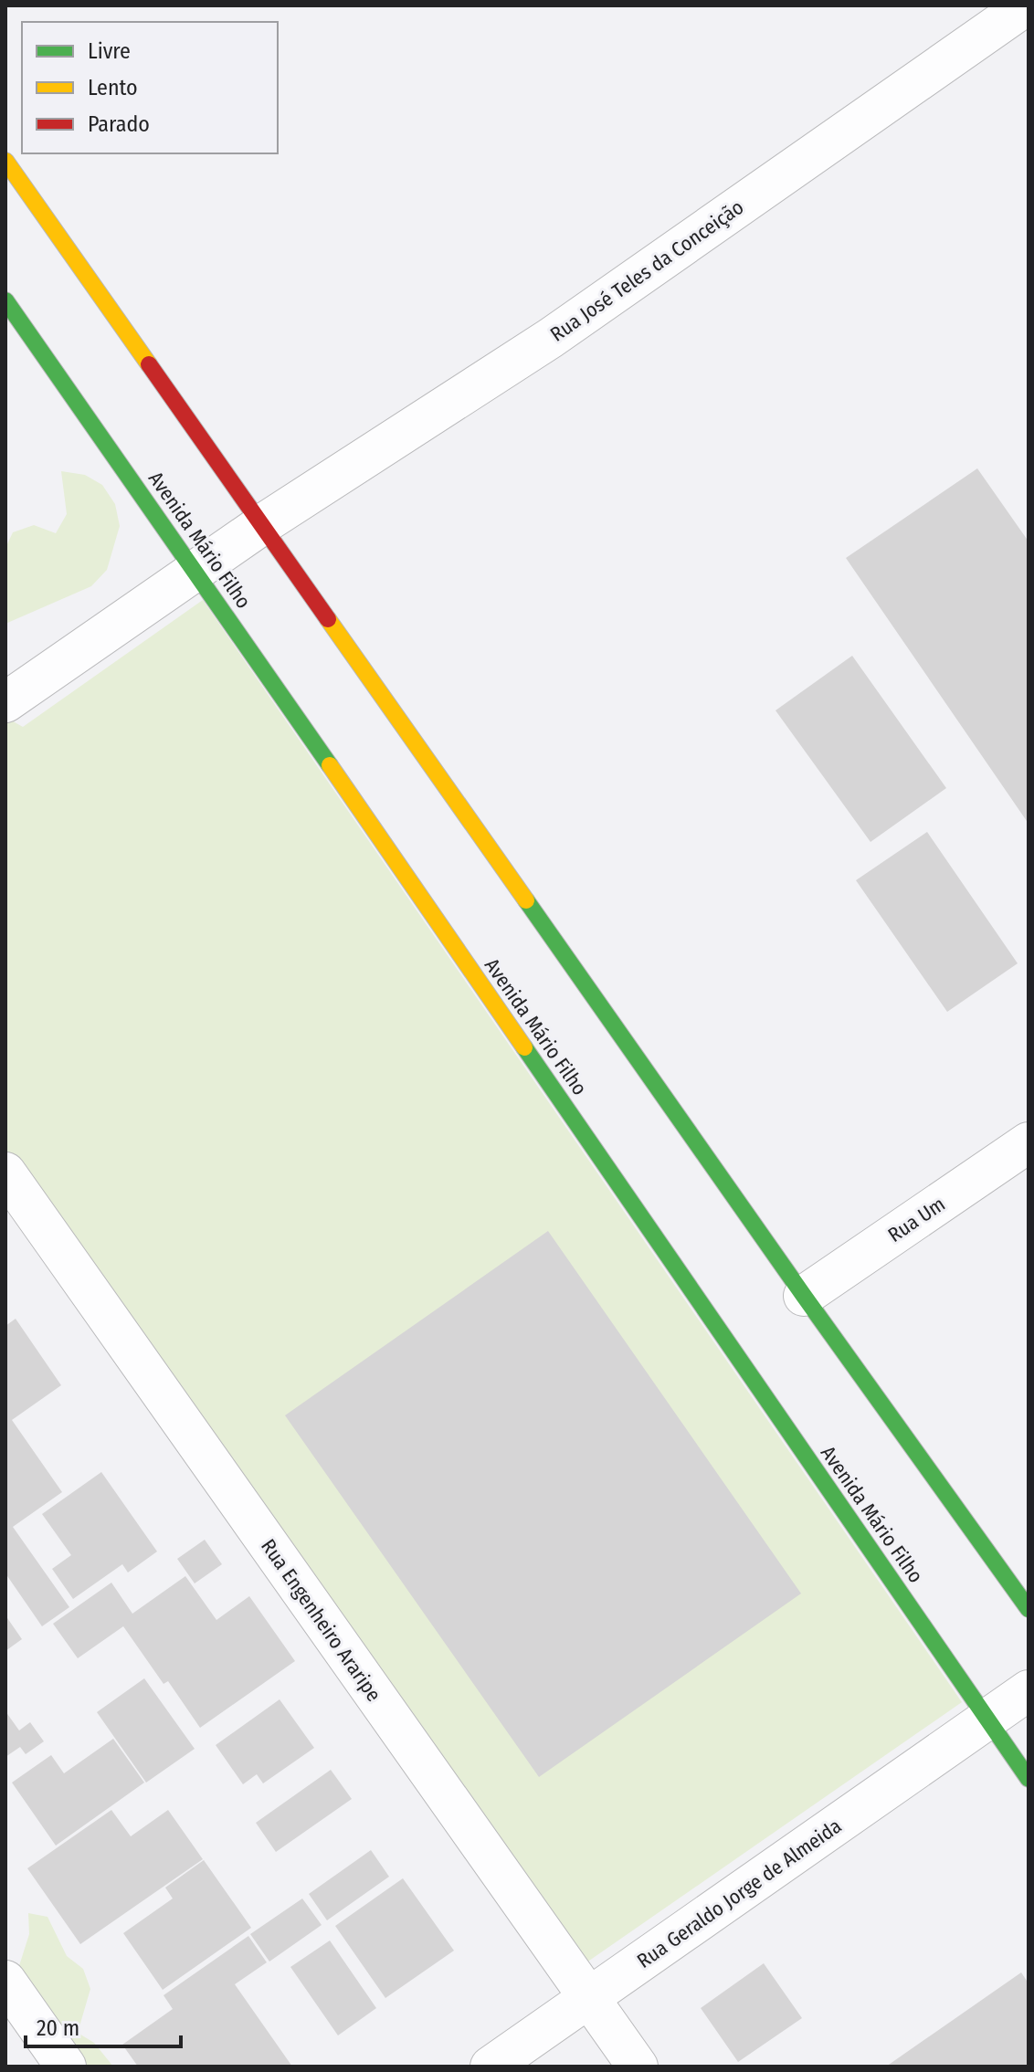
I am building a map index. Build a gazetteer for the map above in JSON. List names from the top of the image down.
{
  "streets": {
    "main road": ["Avenida Mário Filho"],
    "street": [
      "Rua José Teles da Conceição",
      "Rua Um",
      "Rua Engenheiro Araripe",
      "Rua Geraldo Jorge de Almeida"
    ]
  },
  "crossings": [
    ["Rua José Teles da Conceição", "Avenida Mário Filho"],
    ["Avenida Mário Filho", "Rua Geraldo Jorge de Almeida"],
    ["Rua Engenheiro Araripe", "Rua Geraldo Jorge de Almeida"]
  ],
  "legend": ["Livre", "Lento", "Parado"],
  "scale_bar": "20 m"
}
